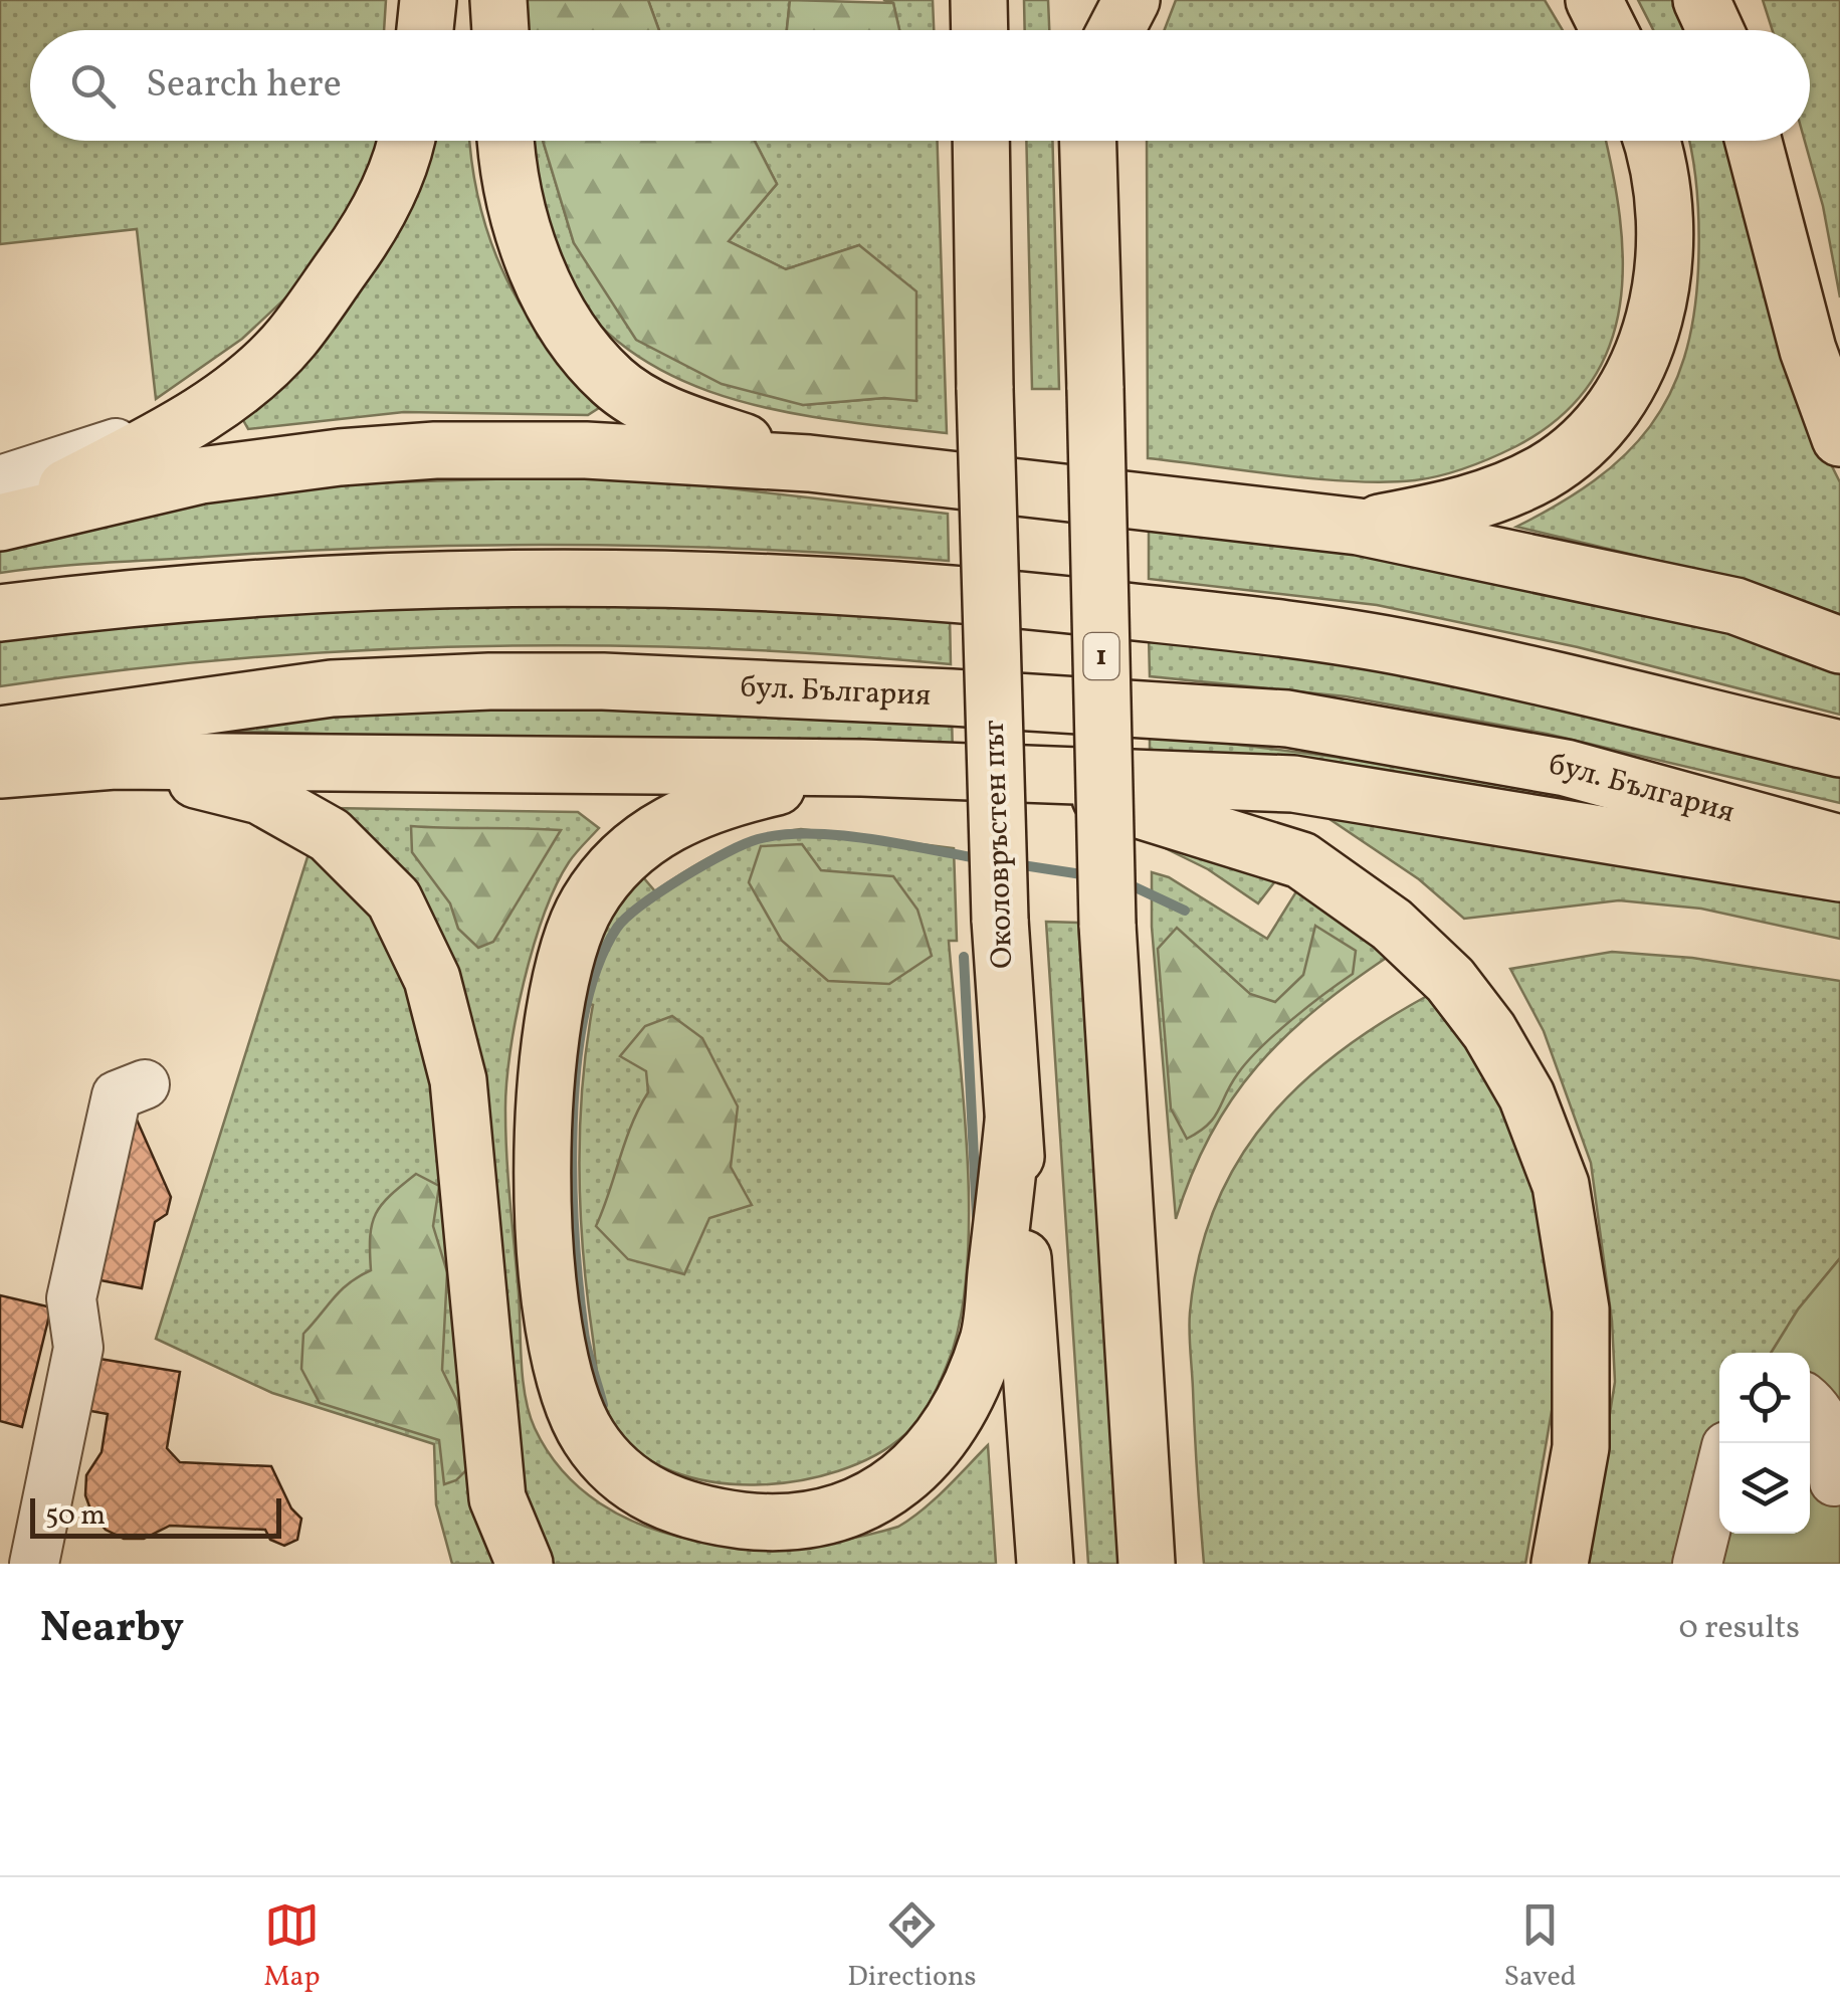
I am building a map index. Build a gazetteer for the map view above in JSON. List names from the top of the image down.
{
  "streets": {
    "main road": ["1", "бул. България", "Околовръстен път"]
  },
  "scale_bar": "50 m",
  "page": {
    "search": "Search here",
    "scale": "50 m",
    "heading": ["Nearby", "0 results"],
    "nav": ["Map", "Directions", "Saved"]
  }
}
